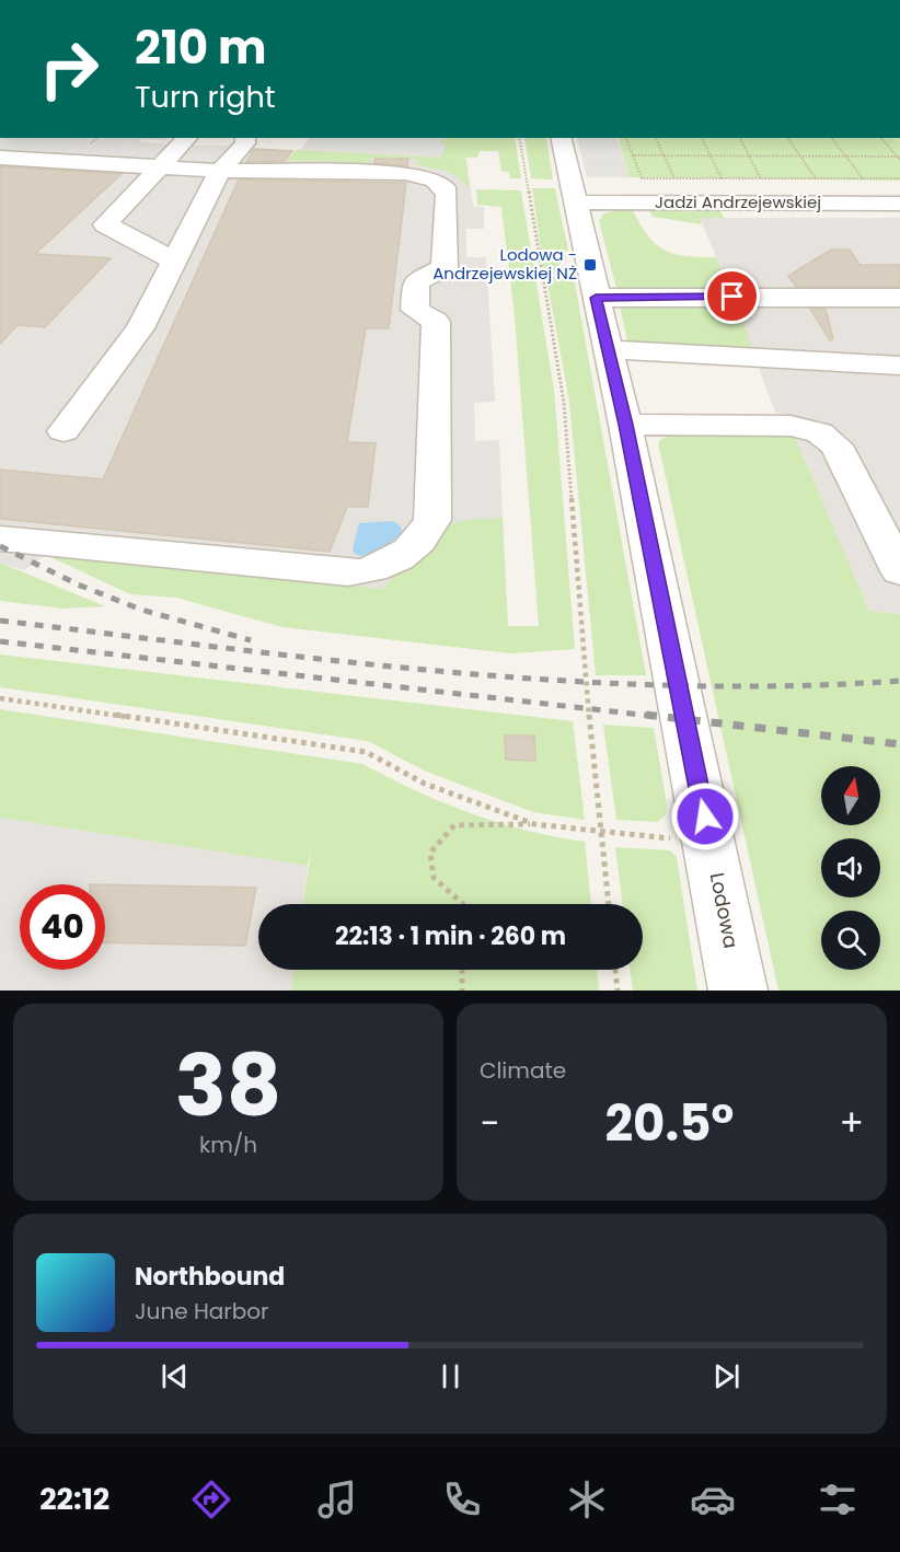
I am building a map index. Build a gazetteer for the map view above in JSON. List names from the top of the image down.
{
  "streets": {
    "street": ["Jadzi Andrzejewskiej", "Lodowa"]
  },
  "crossings": [
    ["Jadzi Andrzejewskiej", "Lodowa"]
  ],
  "places": {
    "transit": ["Lodowa - Andrzejewskiej NŻ"]
  },
  "north": "top",
  "page": {
    "turn": ["210 m", "Turn right"],
    "limit": "40",
    "trip": "22:13 · 1 min · 260 m",
    "tile": [
      ["38", "km/h"],
      "Climate"
    ],
    "heat": ["−", "20.5°", "+"],
    "song": ["Northbound", "June Harbor"],
    "tabs": "22:12"
  }
}
